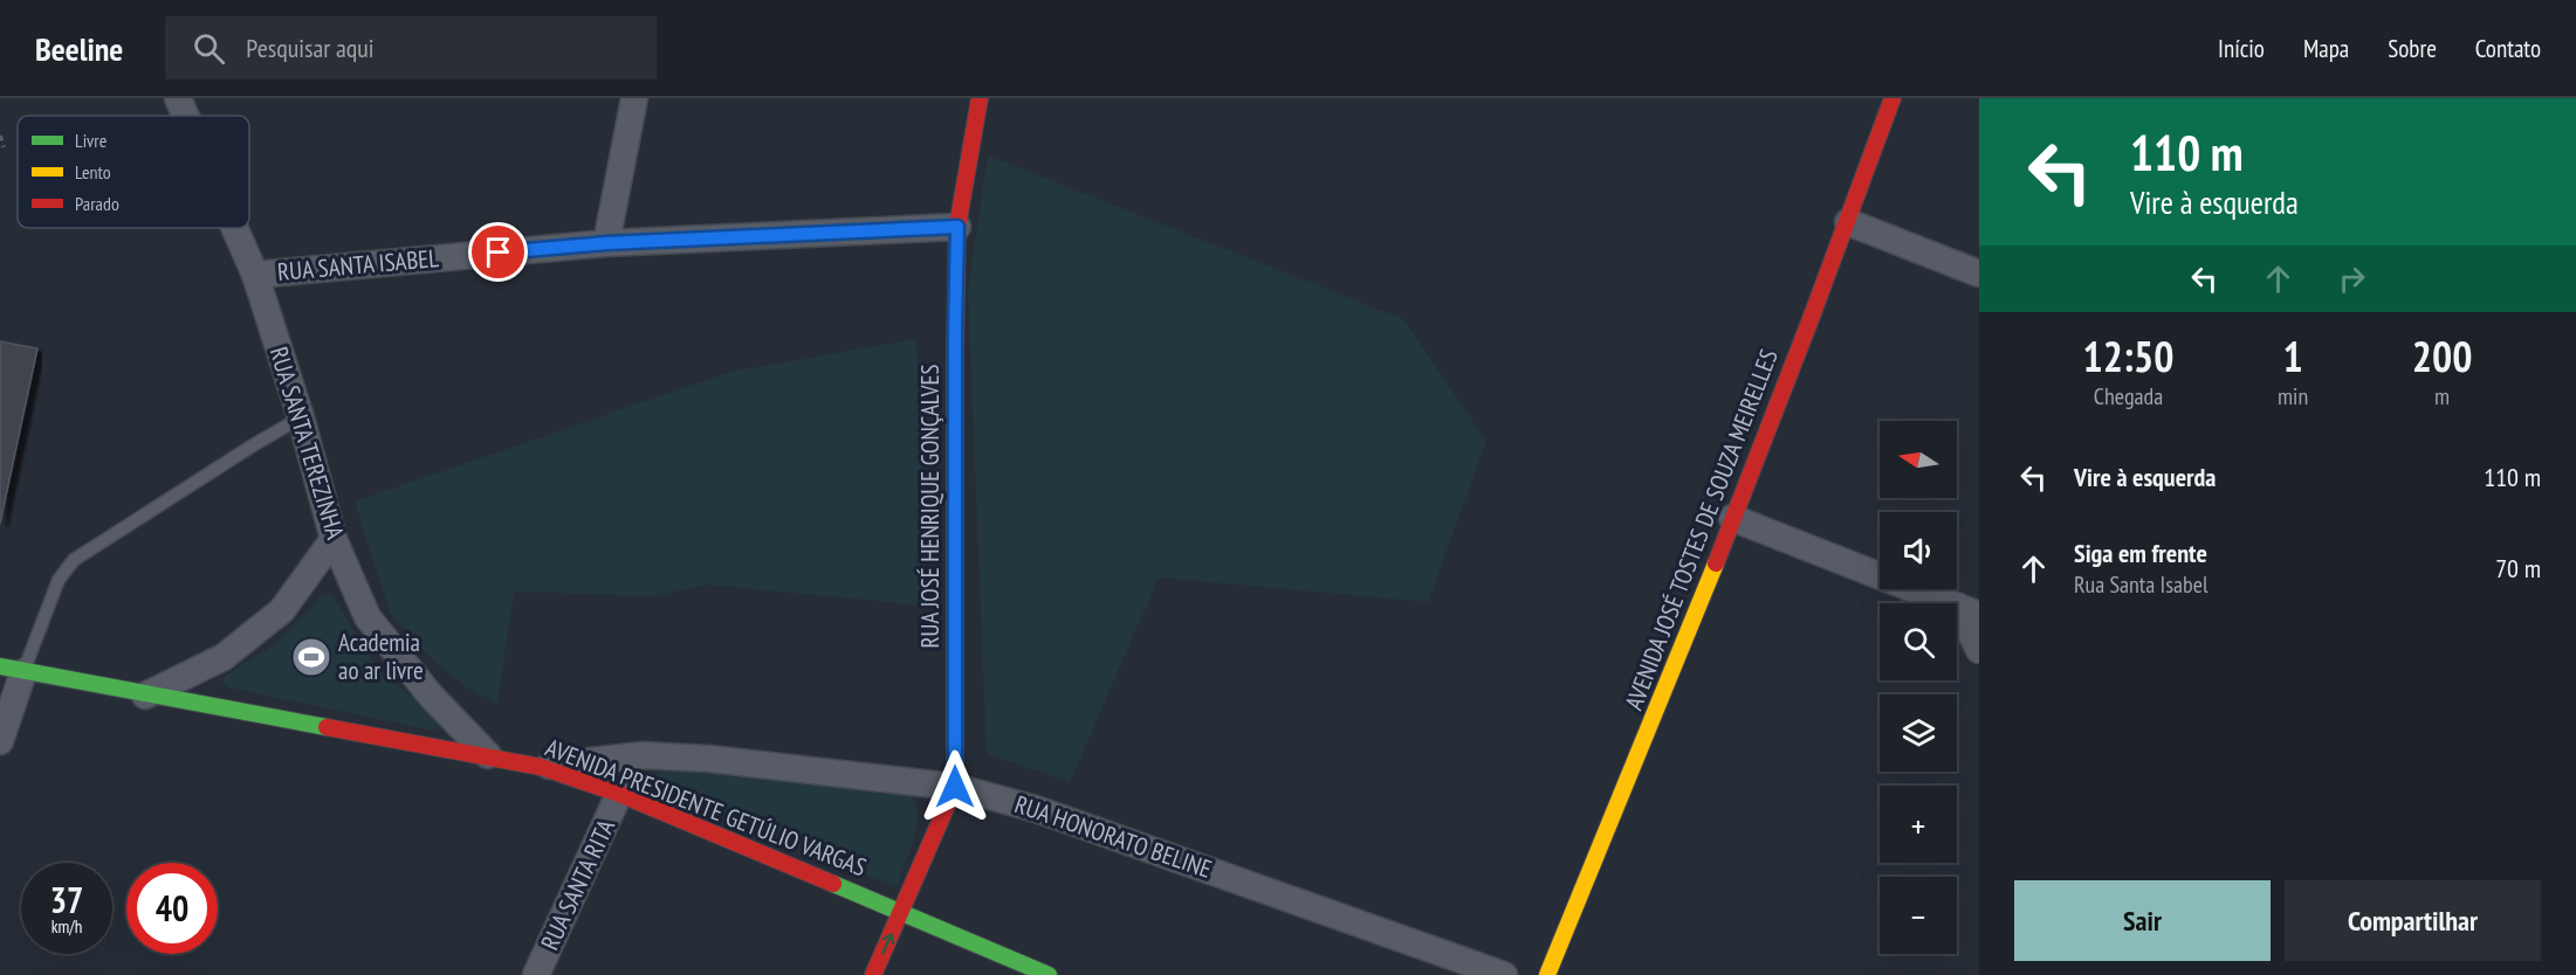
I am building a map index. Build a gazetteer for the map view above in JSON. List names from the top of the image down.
{
  "streets": {
    "street": [
      "RUA SANTA ISABEL",
      "RUA SANTA TEREZINHA",
      "RUA JOSÉ HENRIQUE GONÇALVES",
      "AVENIDA JOSÉ TOSTES DE SOUZA MEIRELLES",
      "AVENIDA PRESIDENTE GETÚLIO VARGAS",
      "RUA HONORATO BELINE",
      "RUA SANTA RITA"
    ]
  },
  "crossings": [
    ["RUA SANTA ISABEL", "RUA SANTA TEREZINHA"],
    ["RUA SANTA ISABEL", "RUA JOSÉ HENRIQUE GONÇALVES"],
    ["RUA SANTA TEREZINHA", "AVENIDA PRESIDENTE GETÚLIO VARGAS"],
    ["RUA JOSÉ HENRIQUE GONÇALVES", "RUA HONORATO BELINE"],
    ["AVENIDA PRESIDENTE GETÚLIO VARGAS", "RUA HONORATO BELINE"],
    ["AVENIDA PRESIDENTE GETÚLIO VARGAS", "RUA SANTA RITA"]
  ],
  "places": {
    "sports": ["Academia ao ar livre"]
  },
  "legend": ["Livre", "Lento", "Parado"],
  "north": "left",
  "page": {
    "header": "Beeline",
    "search": "Pesquisar aqui",
    "nav": [
      "Início",
      "Mapa",
      "Sobre",
      "Contato"
    ],
    "turn": ["110 m", "Vire à esquerda"],
    "eta": [
      "12:50",
      "Chegada",
      "1",
      "min",
      "200",
      "m"
    ],
    "map_buttons": ["+", "−"],
    "list": [
      {
        "name": "Vire à esquerda",
        "value": "110 m"
      },
      {
        "name": "Siga em frente",
        "note": "Rua Santa Isabel",
        "value": "70 m"
      }
    ],
    "speed": "37 km/h",
    "limit": "40",
    "buttons": ["Sair", "Compartilhar"]
  }
}
